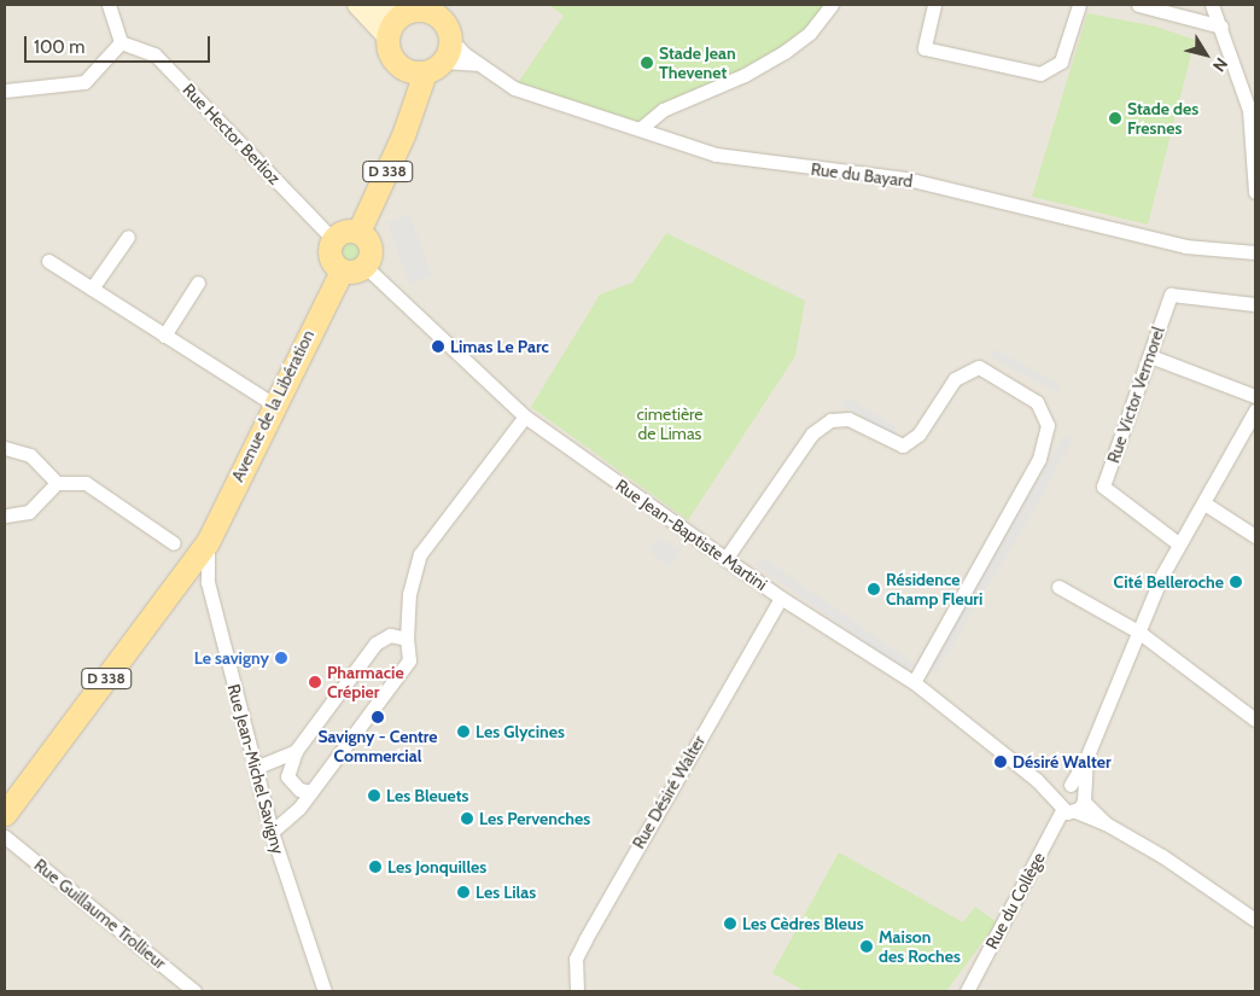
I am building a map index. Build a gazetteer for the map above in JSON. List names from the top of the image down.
{
  "streets": {
    "main road": ["D 338", "Avenue de la Libération"],
    "street": [
      "Rue Hector Berlioz",
      "Rue du Bayard",
      "Rue Victor Vermorel",
      "Rue Jean-Baptiste Martini",
      "Rue Jean-Michel Savigny",
      "Rue Désiré Walter",
      "Rue du Collège",
      "Rue Guillaume Trollieur"
    ]
  },
  "crossings": [
    ["Rue Hector Berlioz", "D 338"],
    ["Rue Hector Berlioz", "Avenue de la Libération"],
    ["Rue Hector Berlioz", "Rue Jean-Baptiste Martini"],
    ["D 338", "Rue du Bayard"],
    ["D 338", "Avenue de la Libération"],
    ["D 338", "Rue Jean-Baptiste Martini"],
    ["D 338", "Rue Jean-Michel Savigny"],
    ["Avenue de la Libération", "Rue Jean-Baptiste Martini"],
    ["Avenue de la Libération", "Rue Jean-Michel Savigny"],
    ["Rue Jean-Baptiste Martini", "Rue Désiré Walter"],
    ["Rue Jean-Baptiste Martini", "Rue du Collège"]
  ],
  "parks": ["cimetière de Limas"],
  "places": [
    "Stade Jean Thevenet",
    "Stade des Fresnes",
    "Limas Le Parc",
    "Cité Belleroche",
    "Résidence Champ Fleuri",
    "Le savigny",
    "Pharmacie Crépier",
    "Savigny - Centre Commercial",
    "Les Glycines",
    "Désiré Walter",
    "Les Bleuets",
    "Les Pervenches",
    "Les Jonquilles",
    "Les Lilas",
    "Les Cèdres Bleus",
    "Maison des Roches"
  ],
  "scale_bar": "100 m",
  "north": "bottom right"
}
